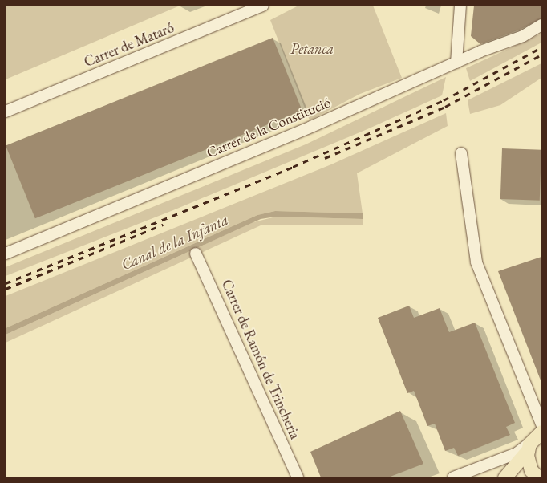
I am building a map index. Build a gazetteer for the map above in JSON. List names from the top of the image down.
{
  "streets": {
    "street": ["Carrer de Mataró", "Carrer de la Constitució", "Carrer de Ramón de Trincheria"]
  },
  "water": ["Canal de la Infanta"],
  "parks": ["Petanca"]
}
